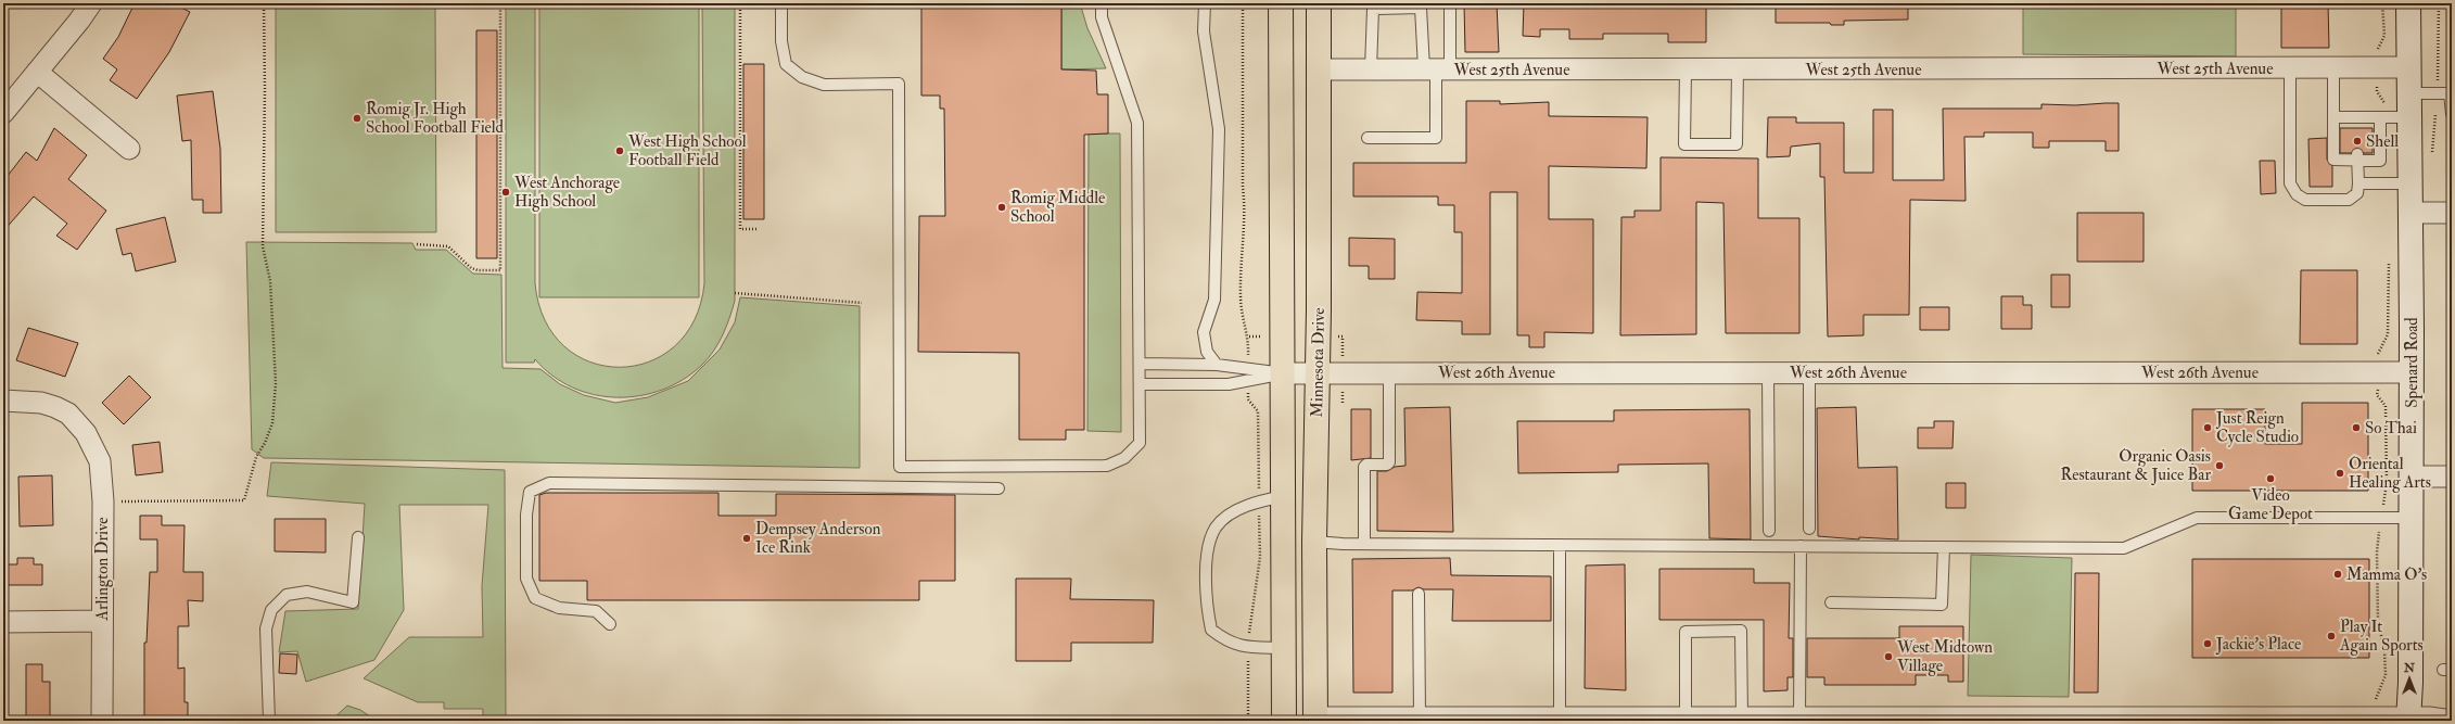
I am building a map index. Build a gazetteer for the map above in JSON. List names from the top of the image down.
{
  "streets": {
    "main road": ["Minnesota Drive", "Spenard Road"],
    "street": ["West 25th Avenue", "West 26th Avenue", "Arlington Drive"]
  },
  "crossings": [
    ["West 25th Avenue", "Minnesota Drive"],
    ["West 25th Avenue", "Spenard Road"],
    ["Minnesota Drive", "West 26th Avenue"],
    ["Spenard Road", "West 26th Avenue"]
  ],
  "places": [
    "Romig Jr. High School Football Field",
    "Shell",
    "West High School Football Field",
    "West Anchorage High School",
    "Romig Middle School",
    "Just Reign Cycle Studio",
    "So Thai",
    "Organic Oasis Restaurant & Juice Bar",
    "Oriental Healing Arts",
    "Video Game Depot",
    "Dempsey Anderson Ice Rink",
    "Mamma O's",
    "Play It Again Sports",
    "Jackie's Place",
    "West Midtown Village"
  ],
  "north": "top"
}
